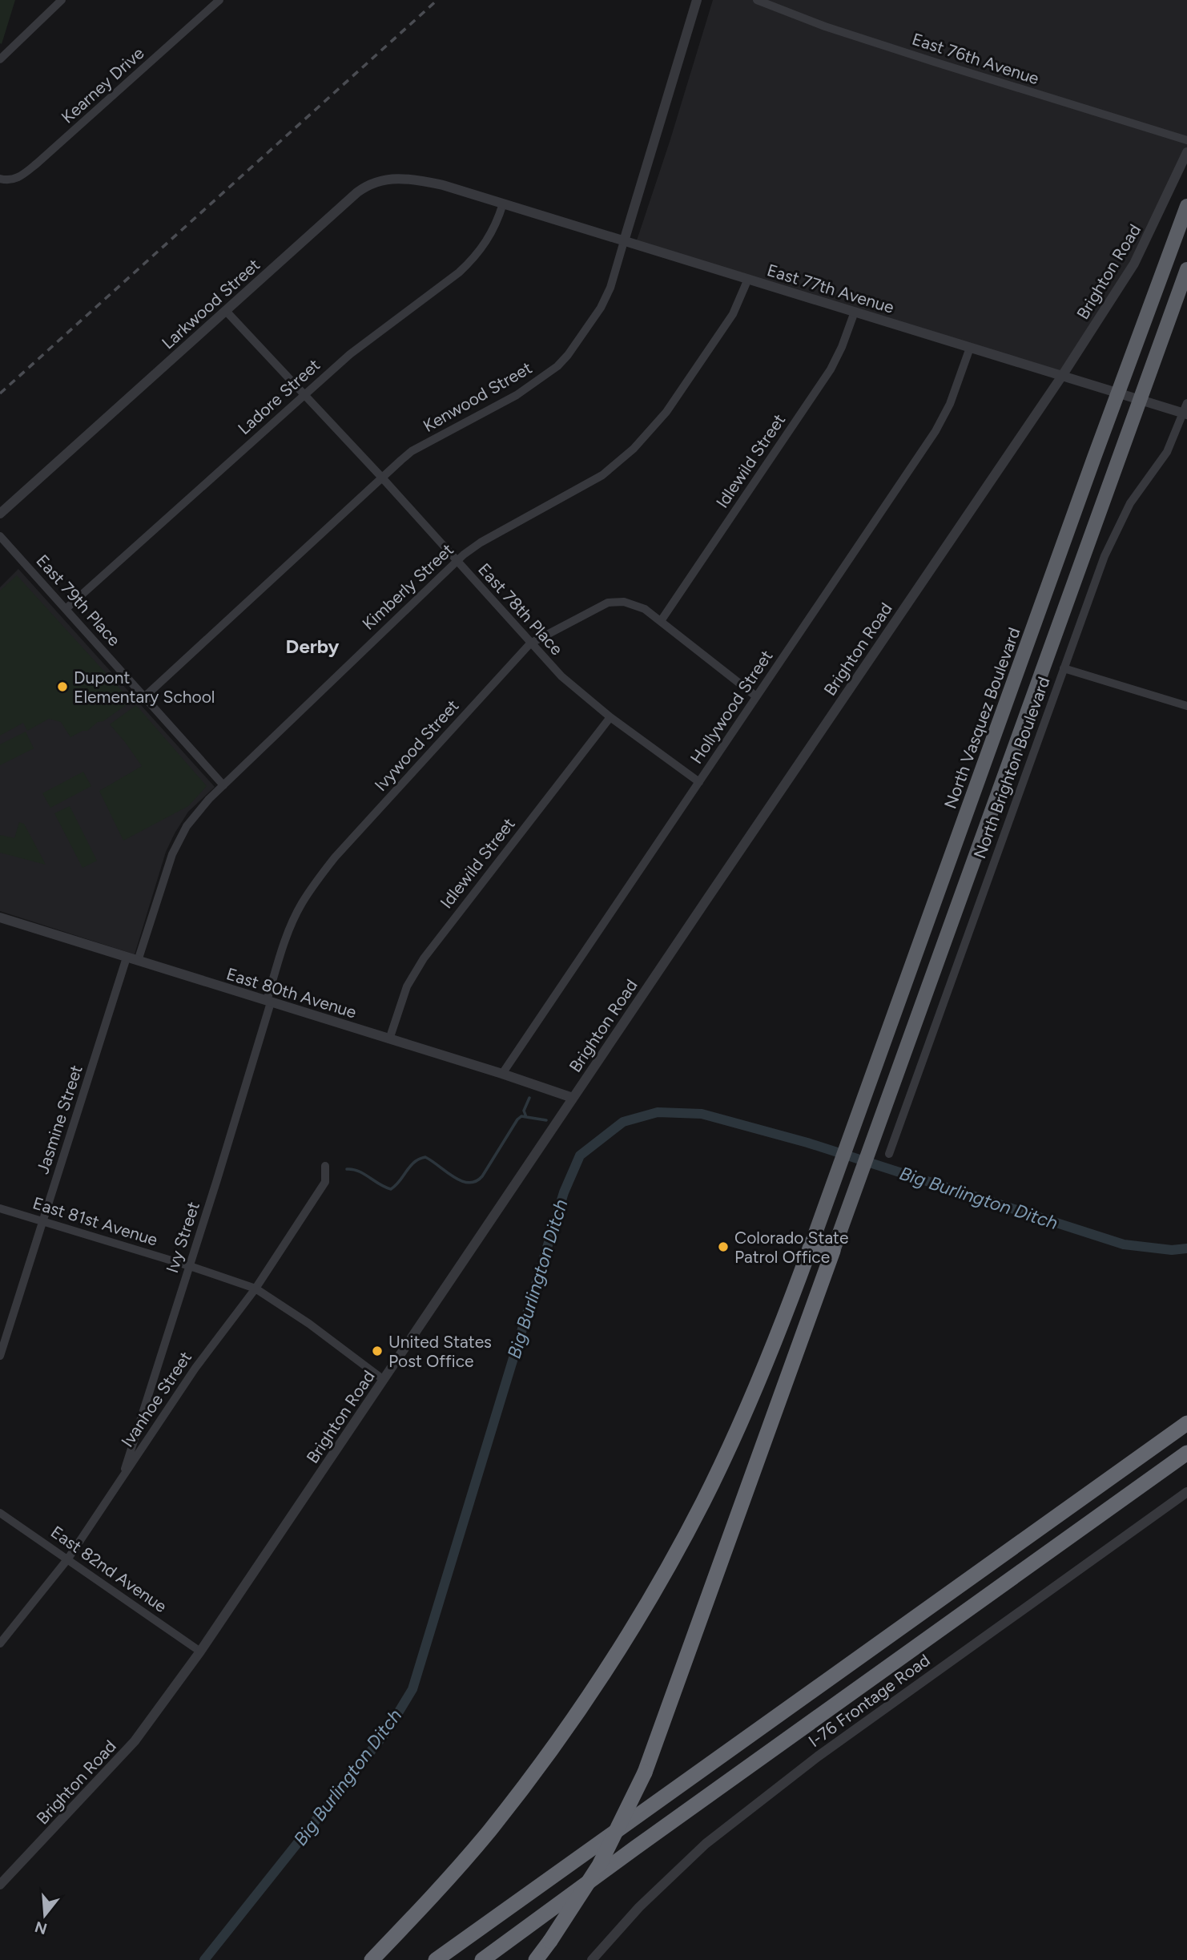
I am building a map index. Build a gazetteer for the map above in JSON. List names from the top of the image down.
{
  "streets": {
    "highway": ["North Vasquez Boulevard"],
    "street": [
      "East 76th Avenue",
      "Kearney Drive",
      "Brighton Road",
      "East 77th Avenue",
      "Larkwood Street",
      "Ladore Street",
      "Kenwood Street",
      "Idlewild Street",
      "Kimberly Street",
      "East 79th Place",
      "East 78th Place",
      "Hollywood Street",
      "Ivywood Street",
      "North Brighton Boulevard",
      "East 80th Avenue",
      "Jasmine Street",
      "East 81st Avenue",
      "Ivy Street",
      "Ivanhoe Street",
      "East 82nd Avenue",
      "I-76 Frontage Road"
    ]
  },
  "crossings": [
    ["Brighton Road", "East 77th Avenue"],
    ["Brighton Road", "East 80th Avenue"],
    ["Brighton Road", "East 81st Avenue"],
    ["Brighton Road", "East 82nd Avenue"],
    ["East 77th Avenue", "Larkwood Street"],
    ["East 77th Avenue", "Ladore Street"],
    ["East 77th Avenue", "Kenwood Street"],
    ["East 77th Avenue", "Idlewild Street"],
    ["East 77th Avenue", "Kimberly Street"],
    ["East 77th Avenue", "Hollywood Street"],
    ["East 77th Avenue", "North Vasquez Boulevard"],
    ["East 77th Avenue", "North Brighton Boulevard"],
    ["Larkwood Street", "East 78th Place"],
    ["Ladore Street", "East 79th Place"],
    ["Ladore Street", "East 78th Place"],
    ["Kenwood Street", "East 79th Place"],
    ["Kenwood Street", "East 78th Place"],
    ["Idlewild Street", "East 78th Place"],
    ["Idlewild Street", "Ivywood Street"],
    ["Idlewild Street", "East 80th Avenue"],
    ["Kimberly Street", "East 79th Place"],
    ["Kimberly Street", "East 78th Place"],
    ["Kimberly Street", "East 80th Avenue"],
    ["East 78th Place", "Hollywood Street"],
    ["East 78th Place", "Ivywood Street"],
    ["Hollywood Street", "Ivywood Street"],
    ["Hollywood Street", "East 80th Avenue"],
    ["Ivywood Street", "East 80th Avenue"],
    ["Ivywood Street", "Ivy Street"],
    ["East 80th Avenue", "Jasmine Street"],
    ["East 80th Avenue", "Ivy Street"],
    ["Jasmine Street", "East 81st Avenue"],
    ["East 81st Avenue", "Ivy Street"],
    ["East 81st Avenue", "Ivanhoe Street"],
    ["Ivy Street", "Ivanhoe Street"],
    ["Ivanhoe Street", "East 82nd Avenue"]
  ],
  "districts": ["Derby"],
  "water": ["Big Burlington Ditch"],
  "places": ["Dupont Elementary School", "Colorado State Patrol Office", "United States Post Office"],
  "north": "bottom"
}
